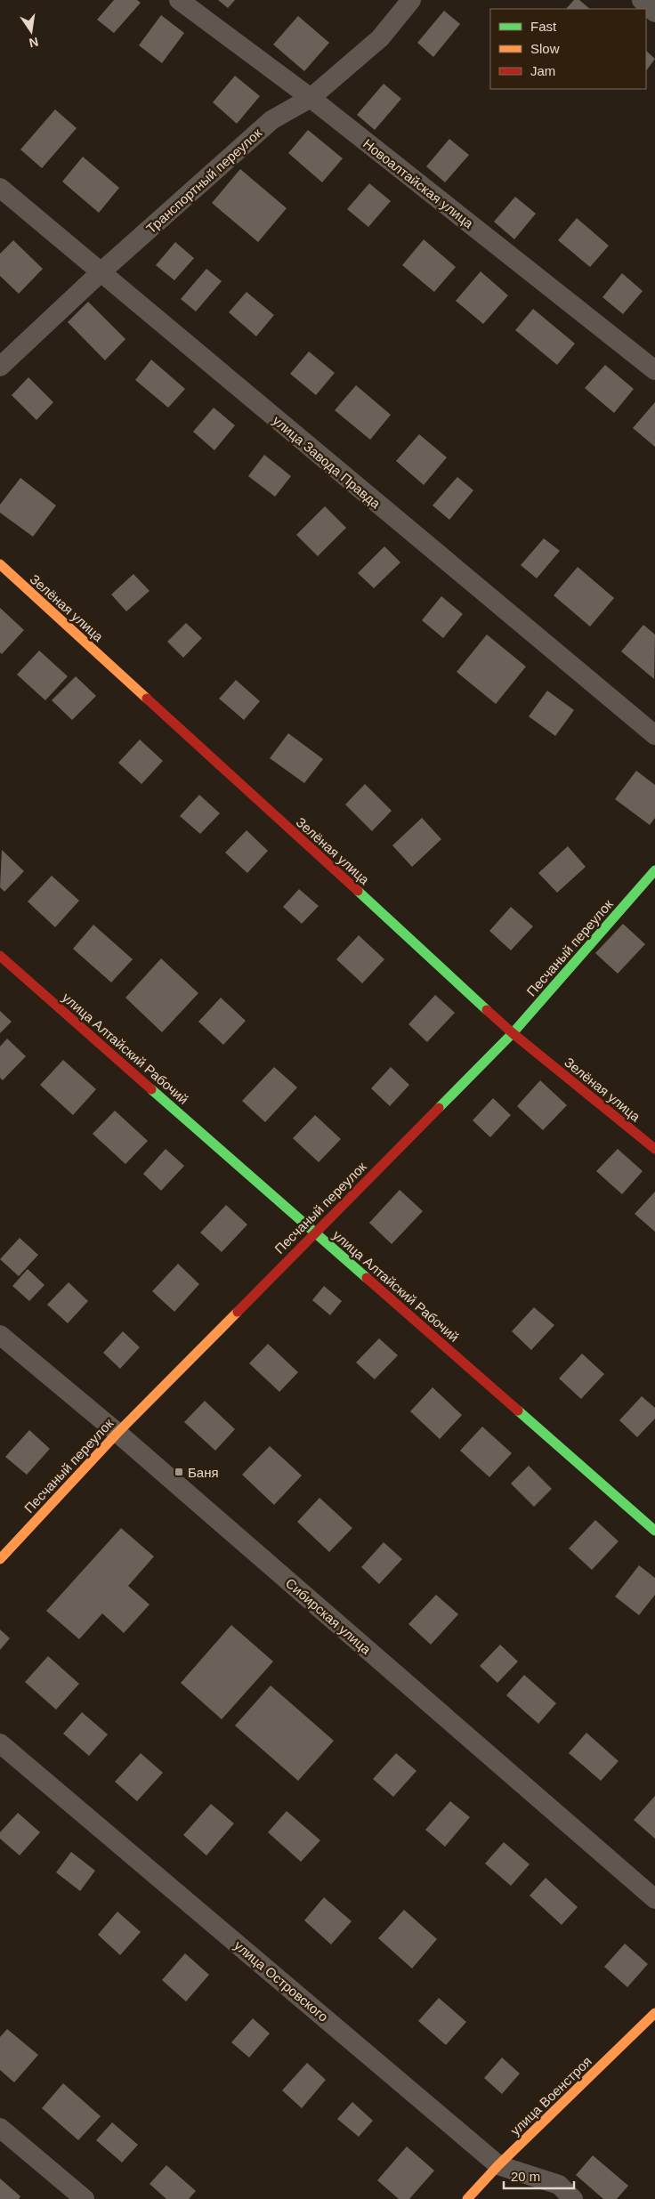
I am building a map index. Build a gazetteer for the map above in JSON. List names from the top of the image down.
{
  "streets": {
    "street": [
      "Транспортный переулок",
      "Новоалтайская улица",
      "улица Завода Правда",
      "Зелёная улица",
      "Песчаный переулок",
      "улица Алтайский Рабочий",
      "Сибирская улица",
      "улица Островского",
      "улица Военстроя"
    ]
  },
  "crossings": [
    ["Транспортный переулок", "Новоалтайская улица"],
    ["Транспортный переулок", "улица Завода Правда"],
    ["Зелёная улица", "Песчаный переулок"],
    ["Песчаный переулок", "улица Алтайский Рабочий"],
    ["Песчаный переулок", "Сибирская улица"],
    ["улица Островского", "улица Военстроя"]
  ],
  "places": {
    "transit": ["Баня"]
  },
  "legend": ["Fast", "Slow", "Jam"],
  "scale_bar": "20 m",
  "north": "bottom"
}
